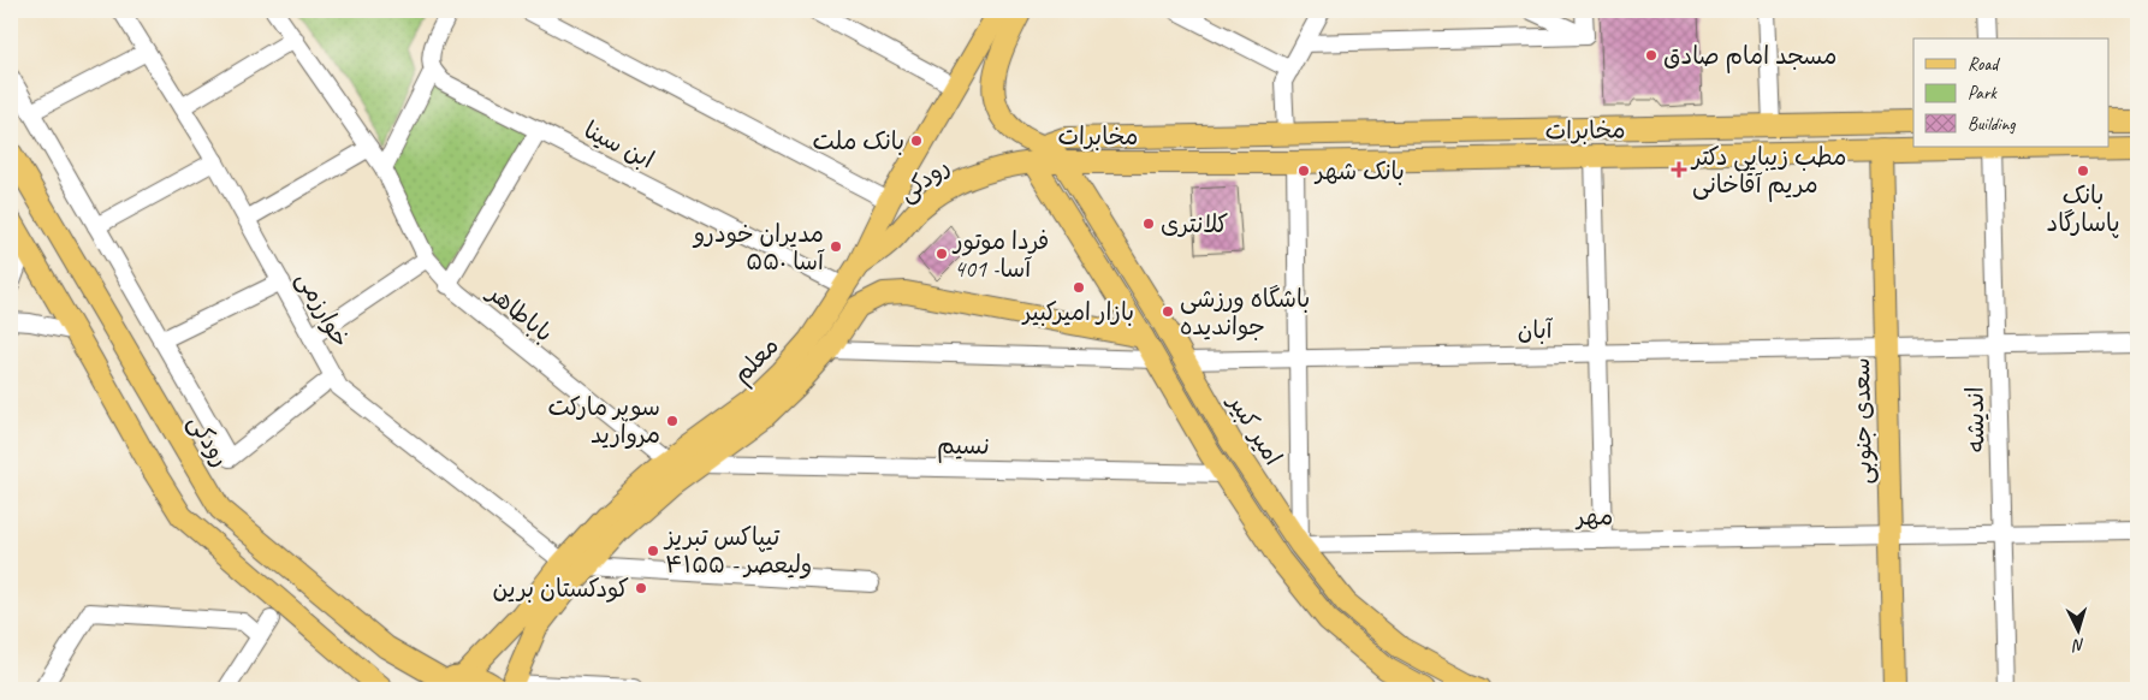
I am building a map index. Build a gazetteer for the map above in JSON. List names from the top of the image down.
{
  "streets": {
    "main road": [
      "مخابرات",
      "رودکی",
      "معلم",
      "سعدى جنوبی",
      "امیر کبیر"
    ],
    "street": [
      "ابن سینا",
      "خوارزمی",
      "باباطاهر",
      "آبان",
      "اندیشه",
      "نسیم",
      "مهر"
    ]
  },
  "crossings": [
    ["مخابرات", "رودکی"],
    ["مخابرات", "اندیشه"],
    ["مخابرات", "سعدى جنوبی"],
    ["مخابرات", "امیر کبیر"],
    ["ابن سینا", "معلم"],
    ["رودکی", "معلم"],
    ["رودکی", "امیر کبیر"],
    ["خوارزمی", "معلم"],
    ["باباطاهر", "معلم"],
    ["آبان", "اندیشه"],
    ["آبان", "سعدى جنوبی"],
    ["آبان", "امیر کبیر"],
    ["معلم", "امیر کبیر"],
    ["معلم", "نسیم"],
    ["اندیشه", "مهر"],
    ["سعدى جنوبی", "مهر"],
    ["امیر کبیر", "نسیم"],
    ["امیر کبیر", "مهر"]
  ],
  "places": {
    "other": [
      "مسجد امام صادق",
      "بانک ملت",
      "بانک شهر",
      "بانک پاسارگاد",
      "کلانتری",
      "مدیران خودرو ۵۵۰ آسا",
      "فردا موتور 401 -آسا",
      "بازار امیرکبیر",
      "باشگاه ورزشی جواندیده",
      "سوپر مارکت مروارید",
      "تیپاکس تبریز ولیعصر - ۴۱۵۵",
      "کودکستان برین"
    ],
    "health": ["مطب زیبایی دکتر مریم آقاخانی"]
  },
  "legend": ["Road", "Park", "Building"],
  "north": "bottom"
}
